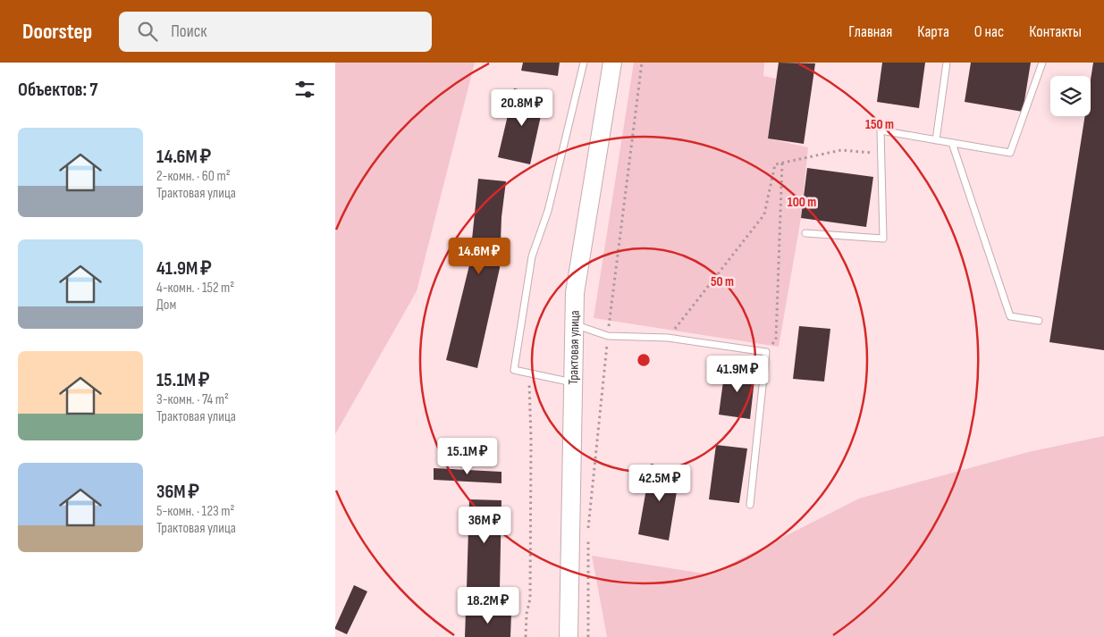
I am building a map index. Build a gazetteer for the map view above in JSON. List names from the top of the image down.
{
  "streets": {
    "street": ["Трактовая улица"]
  },
  "page": {
    "header": "Doorstep",
    "search": "Поиск",
    "nav": [
      "Главная",
      "Карта",
      "О нас",
      "Контакты"
    ],
    "heading": "Объектов: 7",
    "price": [
      "20.8M ₽",
      "14.6M ₽",
      "41.9M ₽",
      "15.1M ₽",
      "42.5M ₽",
      "36M ₽",
      "18.2M ₽"
    ],
    "list": [
      {
        "name": "14.6M ₽",
        "note": "2-комн. · 60 m² · Трактовая улица"
      },
      {
        "name": "41.9M ₽",
        "note": "4-комн. · 152 m² · Дом"
      },
      {
        "name": "15.1M ₽",
        "note": "3-комн. · 74 m² · Трактовая улица"
      },
      {
        "name": "36M ₽",
        "note": "5-комн. · 123 m² · Трактовая улица"
      }
    ]
  },
  "rings": ["150 m", "100 m", "50 m"]
}
